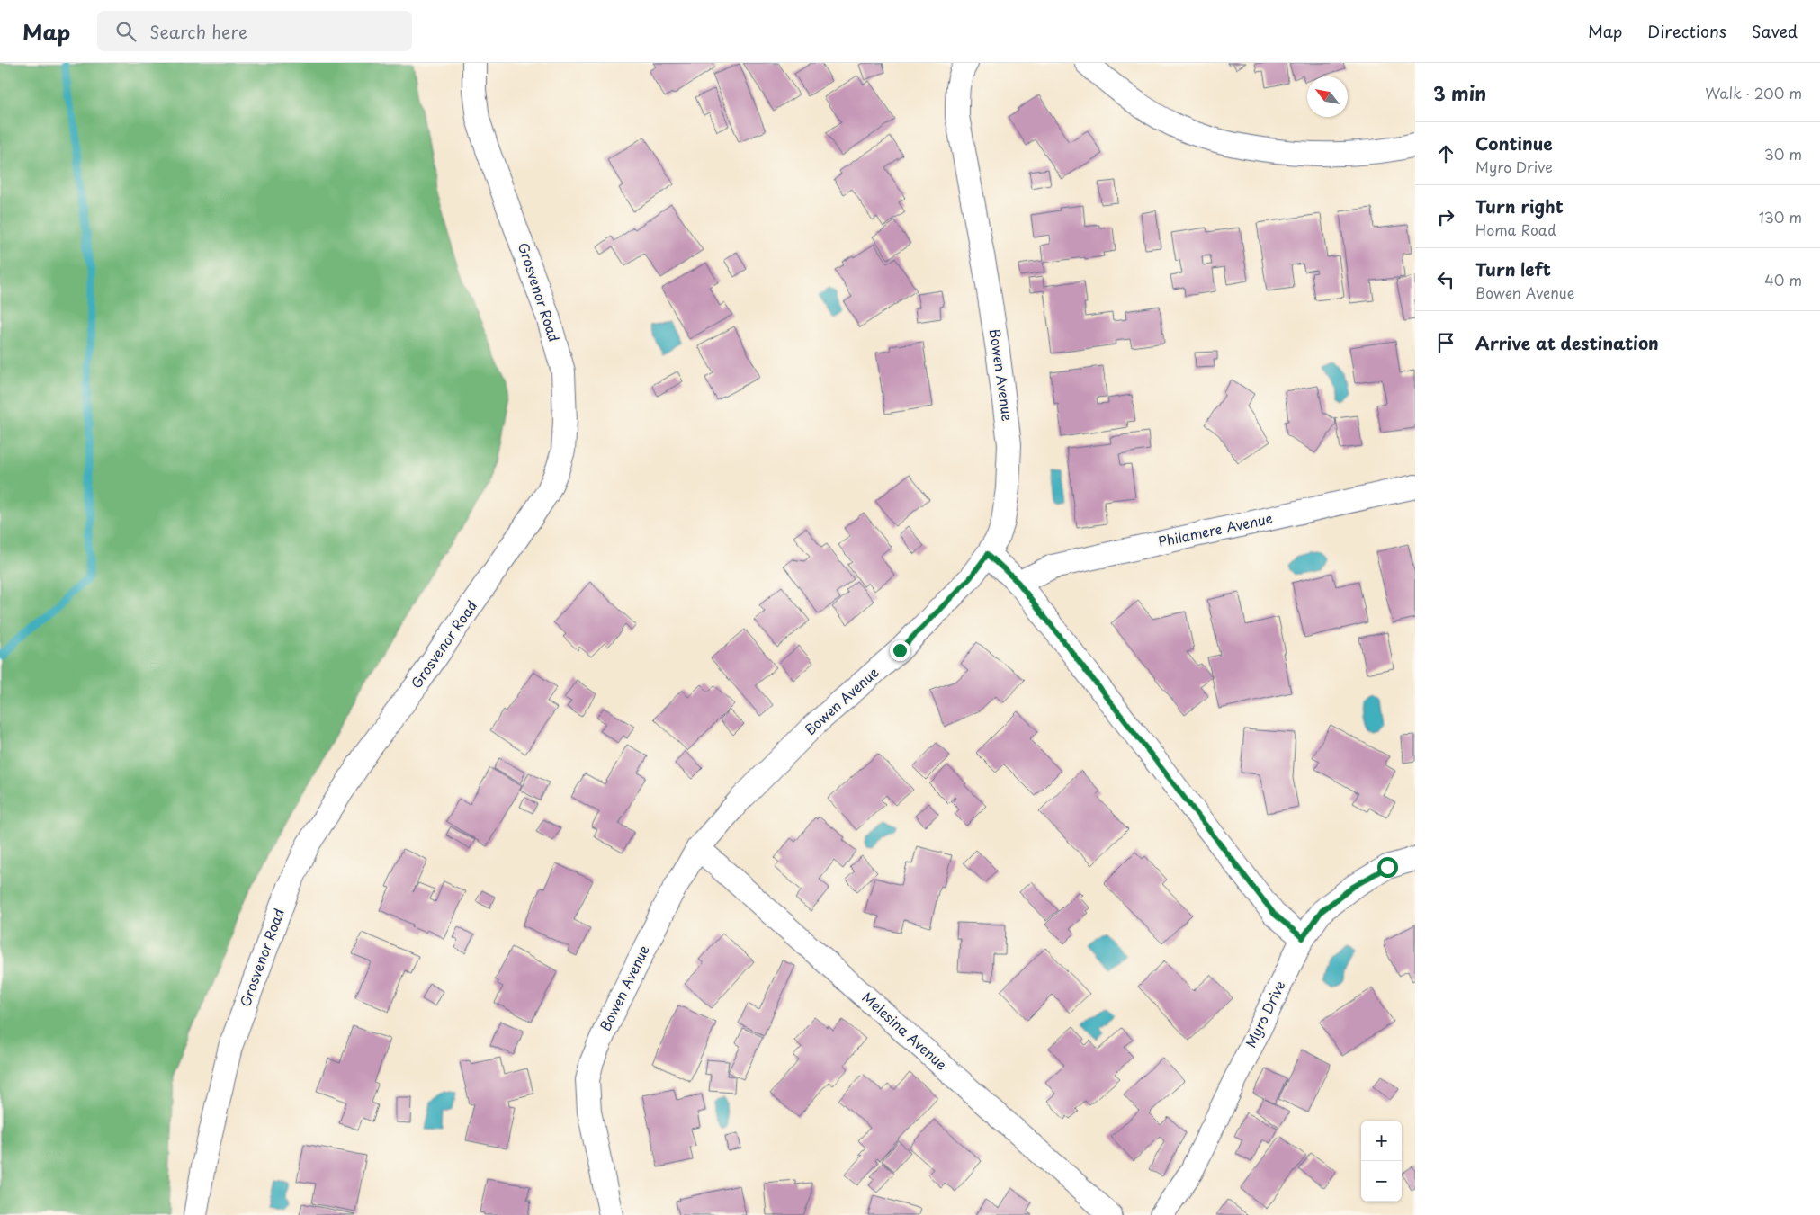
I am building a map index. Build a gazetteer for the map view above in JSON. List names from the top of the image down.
{
  "streets": {
    "street": [
      "Grosvenor Road",
      "Bowen Avenue",
      "Philamere Avenue",
      "Myro Drive",
      "Melesina Avenue"
    ]
  },
  "crossings": [
    ["Bowen Avenue", "Melesina Avenue"]
  ],
  "north": "top left",
  "page": {
    "header": "Map",
    "search": "Search here",
    "nav": ["Map", "Directions", "Saved"],
    "heading": ["3 min", "Walk · 200 m"],
    "list": [
      ["Continue", "Myro Drive", "30 m"],
      ["Turn right", "Homa Road", "130 m"],
      ["Turn left", "Bowen Avenue", "40 m"],
      "Arrive at destination"
    ],
    "map_buttons": ["+", "−"]
  }
}
